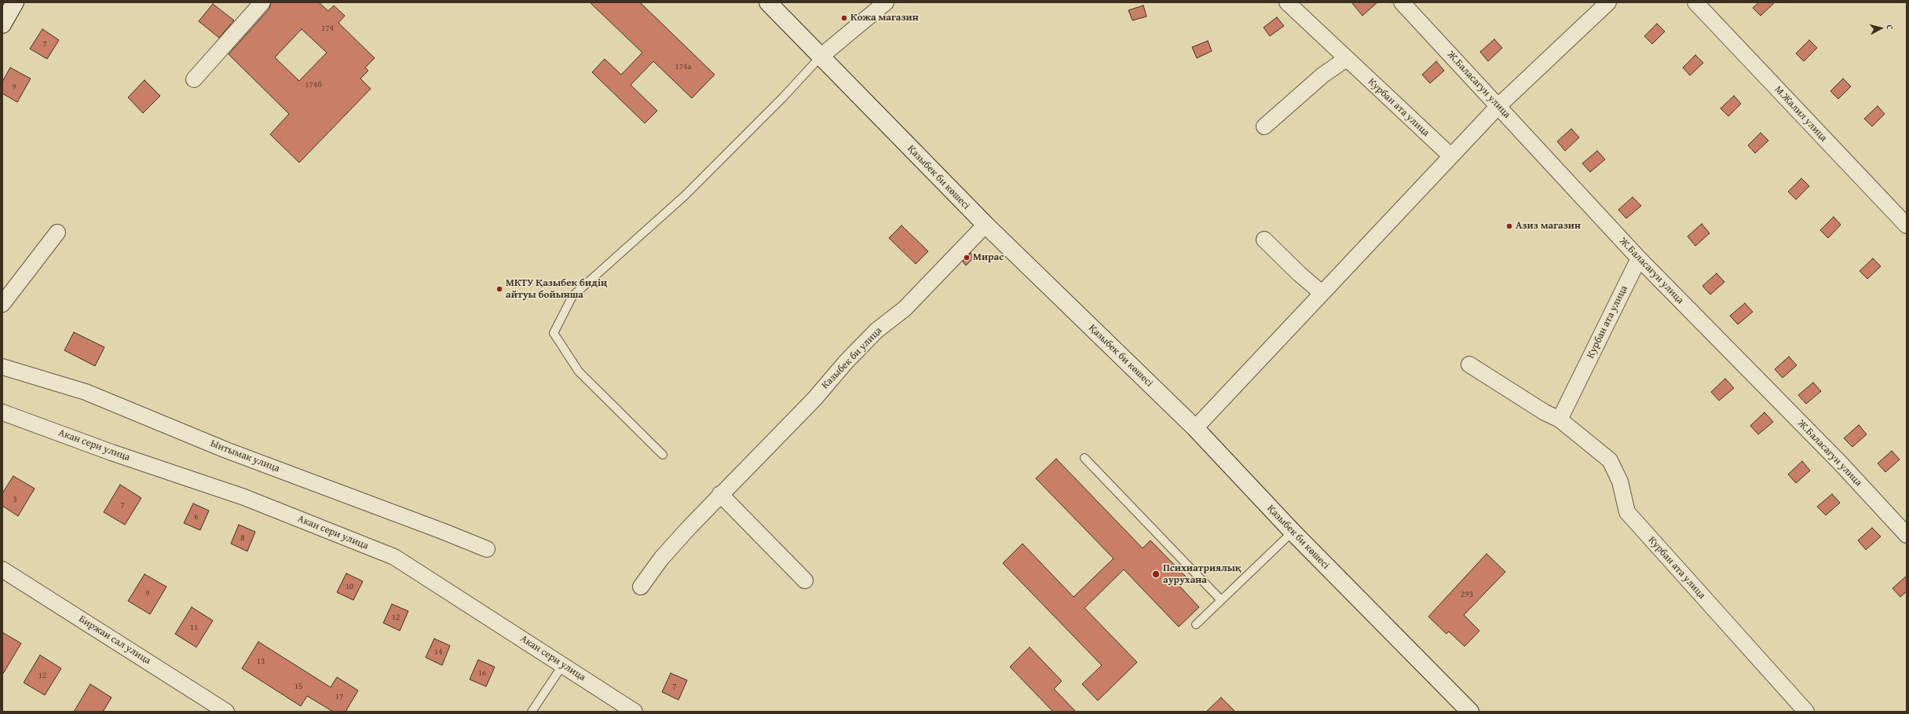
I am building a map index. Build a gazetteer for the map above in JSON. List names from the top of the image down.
{
  "streets": {
    "main road": ["Қазыбек би көшесі"],
    "street": [
      "Ж.Баласагун улица",
      "Курбан ата улица",
      "М.Жалил улица",
      "Казыбек би улица",
      "Акан сери улица",
      "Ынтымак улица",
      "Биржан сал улица"
    ]
  },
  "crossings": [
    ["Ж.Баласагун улица", "Курбан ата улица"],
    ["Қазыбек би көшесі", "Казыбек би улица"]
  ],
  "places": [
    "Кожа магазин",
    "Азиз магазин",
    "Мирас",
    "МКТУ Қазыбек бидің айтуы бойынша",
    "Психиатриялық аурухана"
  ],
  "house_numbers": [
    "174",
    "7",
    "174а",
    "174б",
    "9",
    "3",
    "7",
    "6",
    "8",
    "10",
    "9",
    "293",
    "12",
    "11",
    "14",
    "13",
    "16",
    "12",
    "15",
    "7",
    "17"
  ],
  "north": "right"
}
